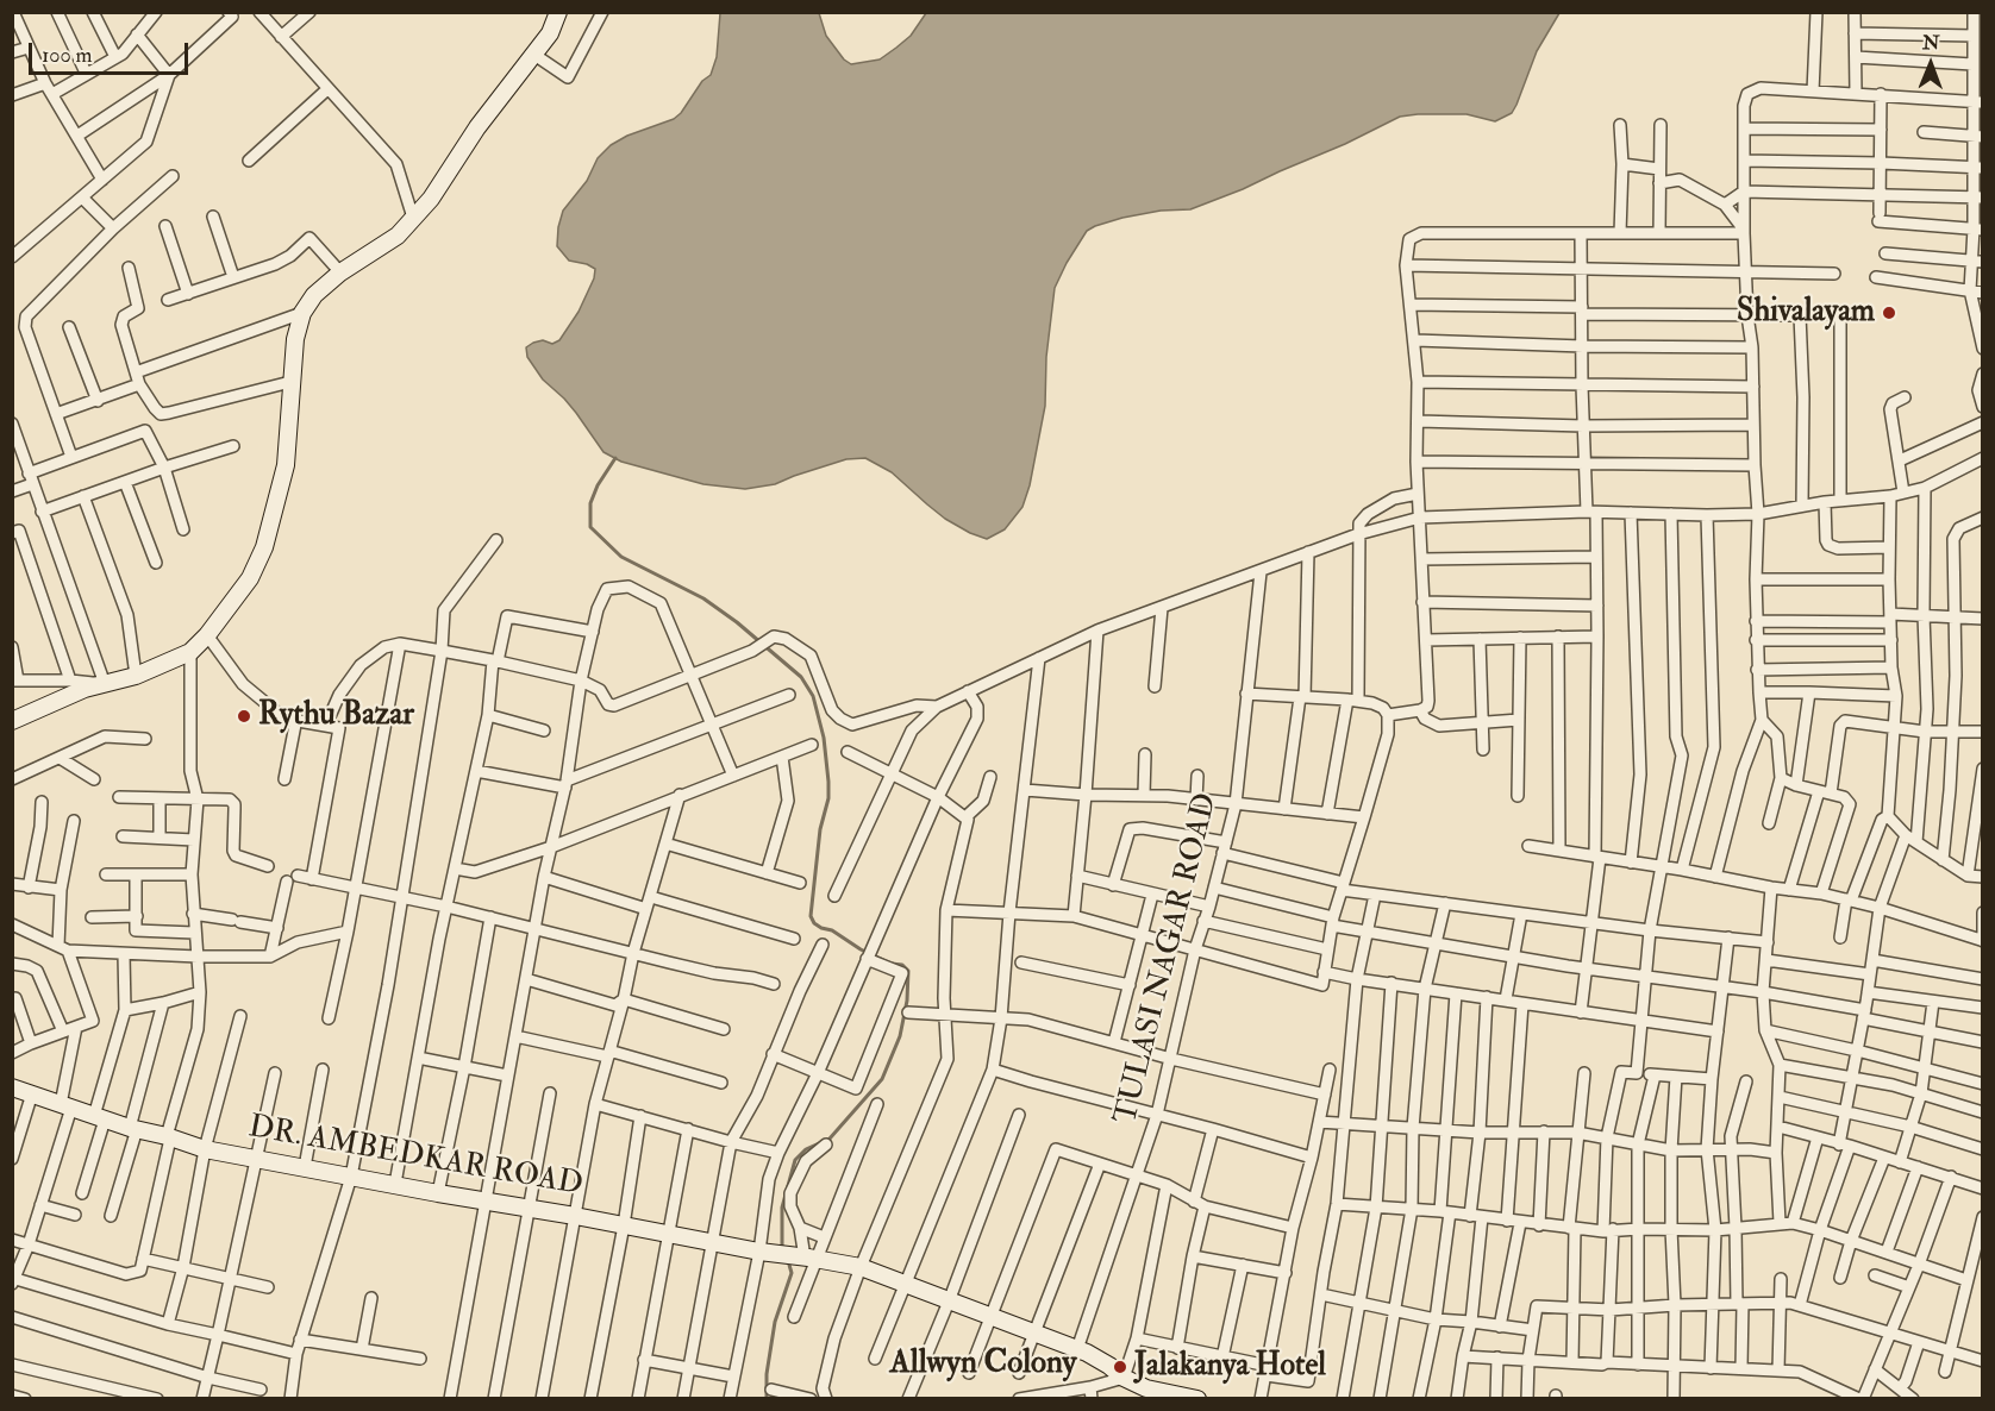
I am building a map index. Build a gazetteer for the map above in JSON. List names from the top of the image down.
{
  "streets": {
    "street": ["TULASI NAGAR ROAD", "DR. AMBEDKAR ROAD"]
  },
  "crossings": [
    ["TULASI NAGAR ROAD", "DR. AMBEDKAR ROAD"]
  ],
  "districts": ["Allwyn Colony"],
  "places": ["Shivalayam", "Rythu Bazar", "Jalakanya Hotel"],
  "scale_bar": "100 m",
  "north": "top"
}
